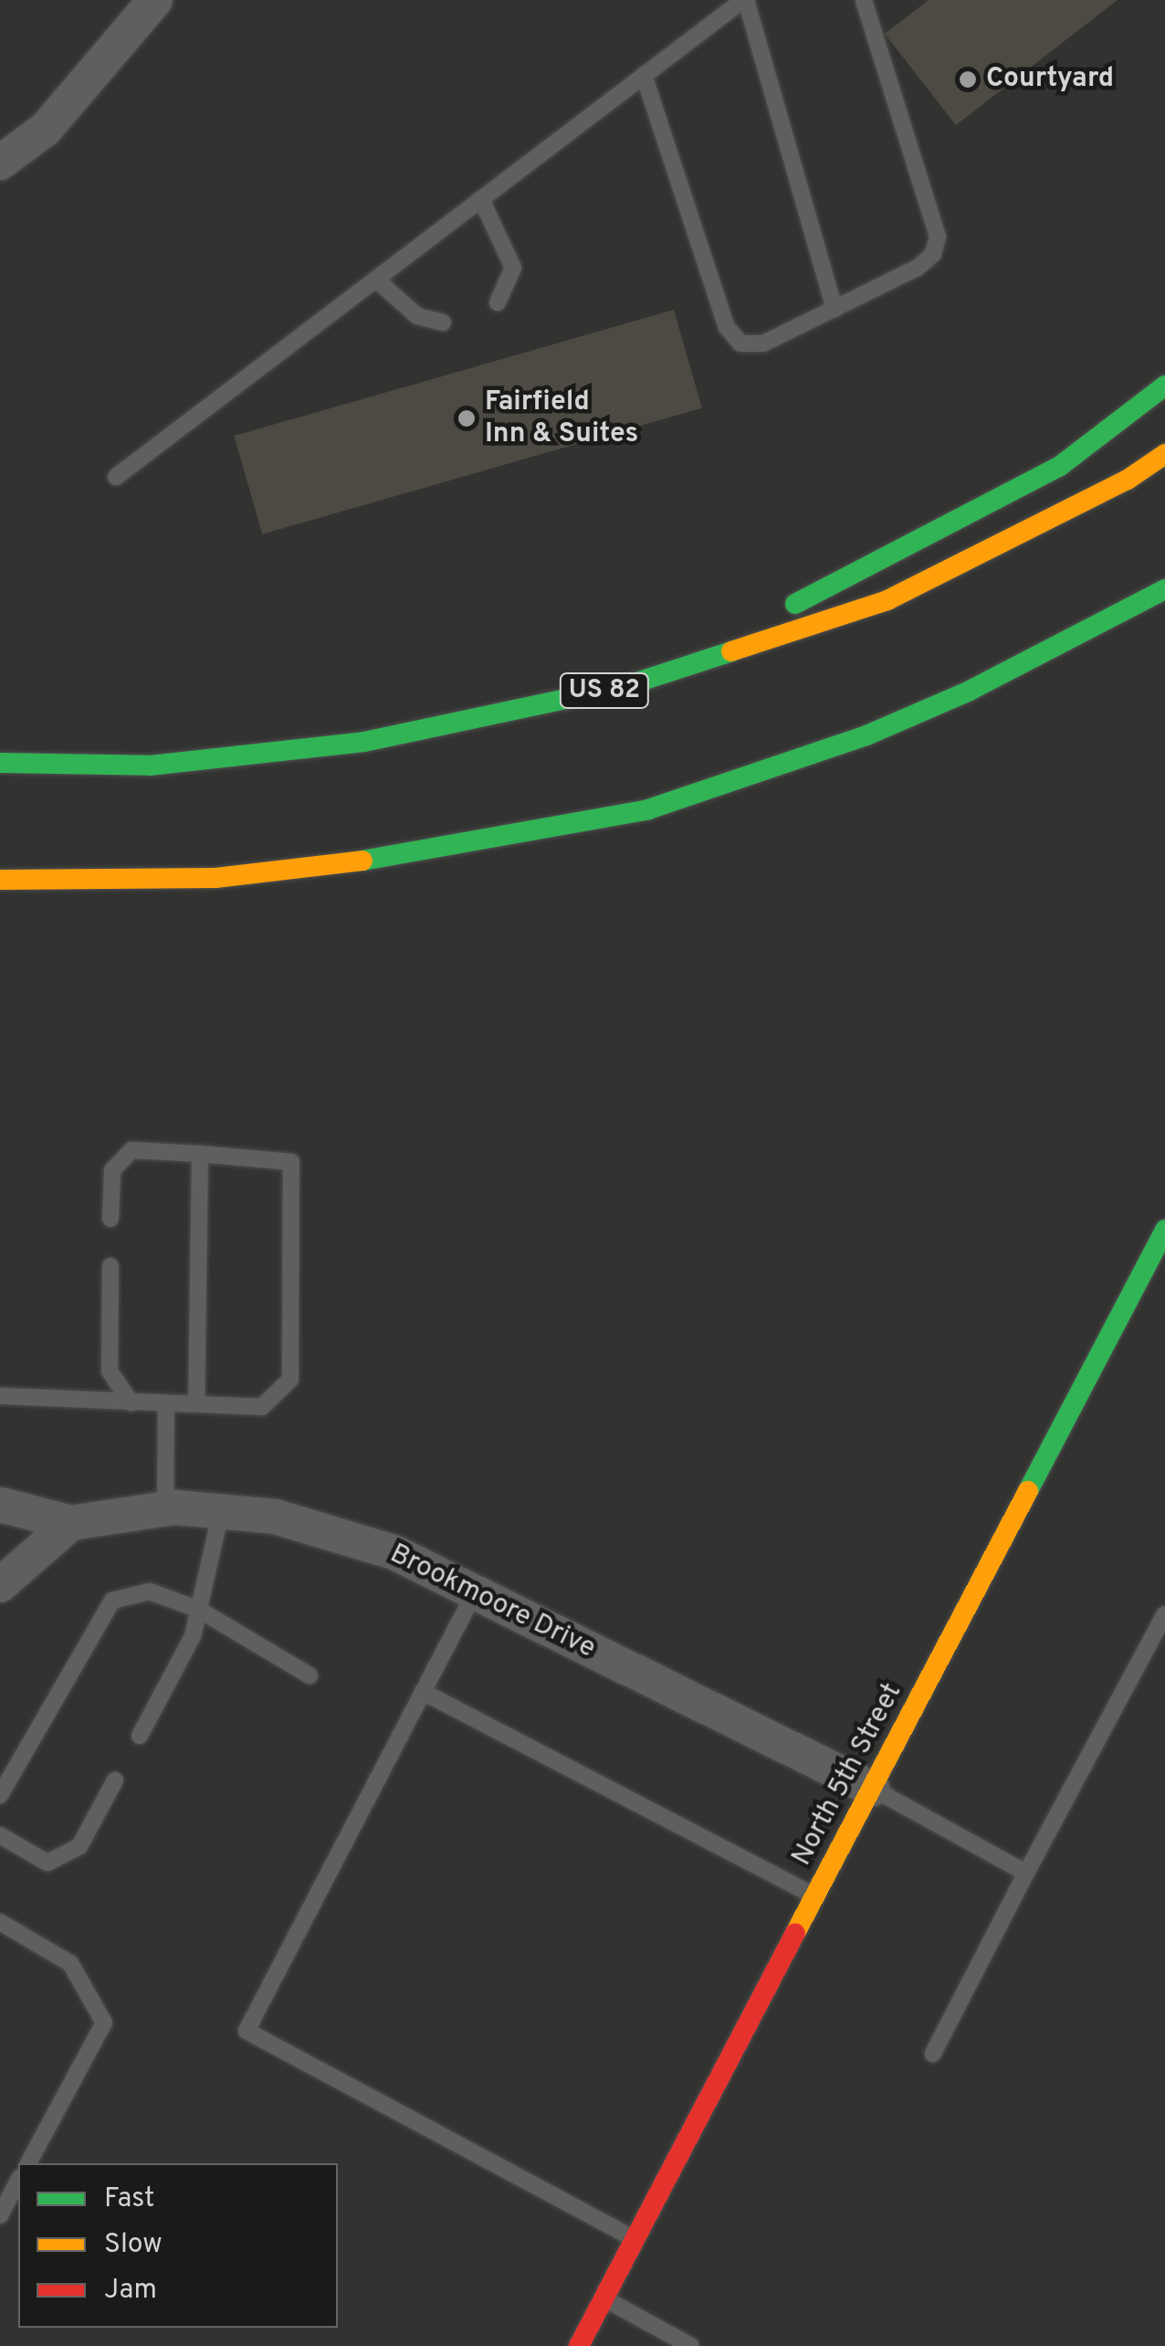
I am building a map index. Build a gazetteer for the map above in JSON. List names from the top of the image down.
{
  "streets": {
    "main road": ["US 82", "North 5th Street"],
    "street": ["Brookmoore Drive"]
  },
  "crossings": [
    ["Brookmoore Drive", "North 5th Street"]
  ],
  "places": ["Courtyard", "Fairfield Inn & Suites"],
  "legend": ["Fast", "Slow", "Jam"]
}
